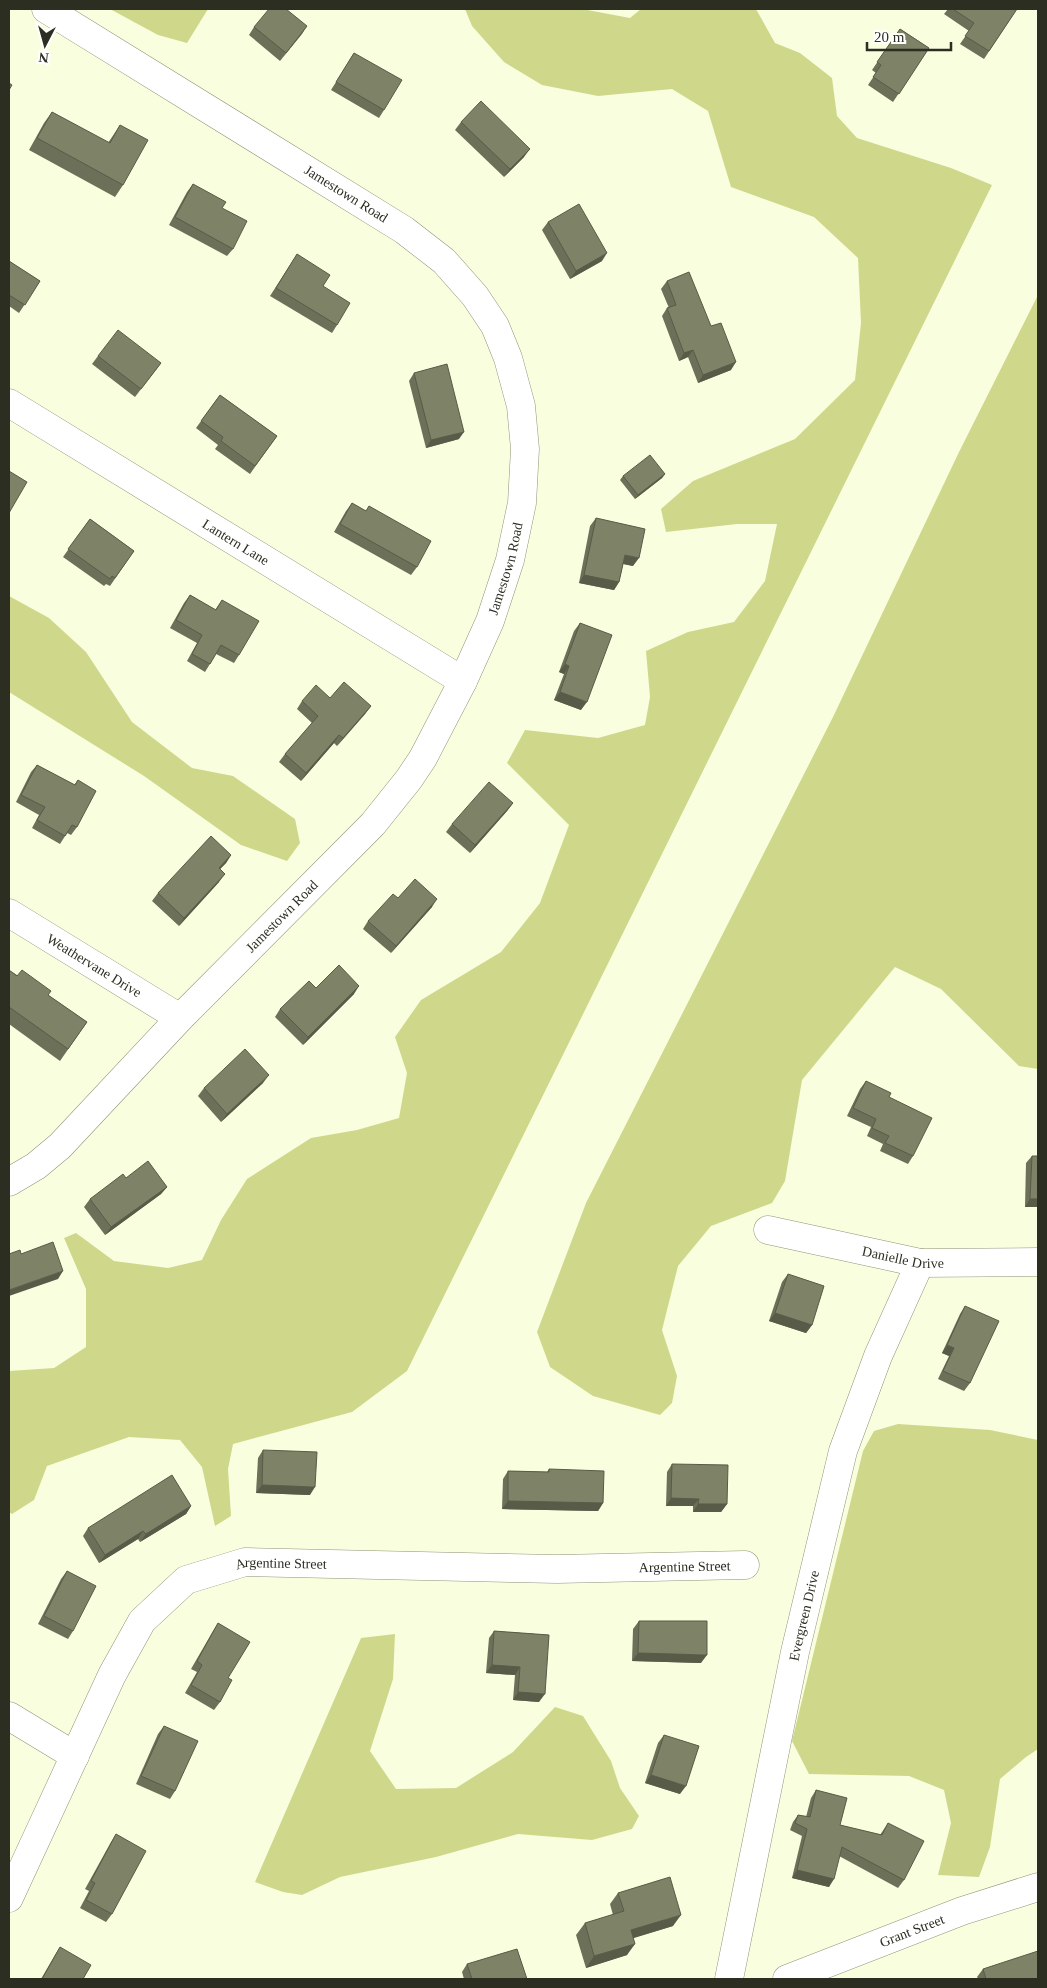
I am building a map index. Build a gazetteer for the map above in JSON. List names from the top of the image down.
{
  "streets": {
    "street": [
      "Jamestown Road",
      "Lantern Lane",
      "Weathervane Drive",
      "Danielle Drive",
      "Argentine Street",
      "Evergreen Drive",
      "Grant Street"
    ]
  },
  "crossings": [
    ["Jamestown Road", "Lantern Lane"],
    ["Jamestown Road", "Weathervane Drive"],
    ["Danielle Drive", "Evergreen Drive"]
  ],
  "scale_bar": "20 m",
  "north": "bottom"
}
